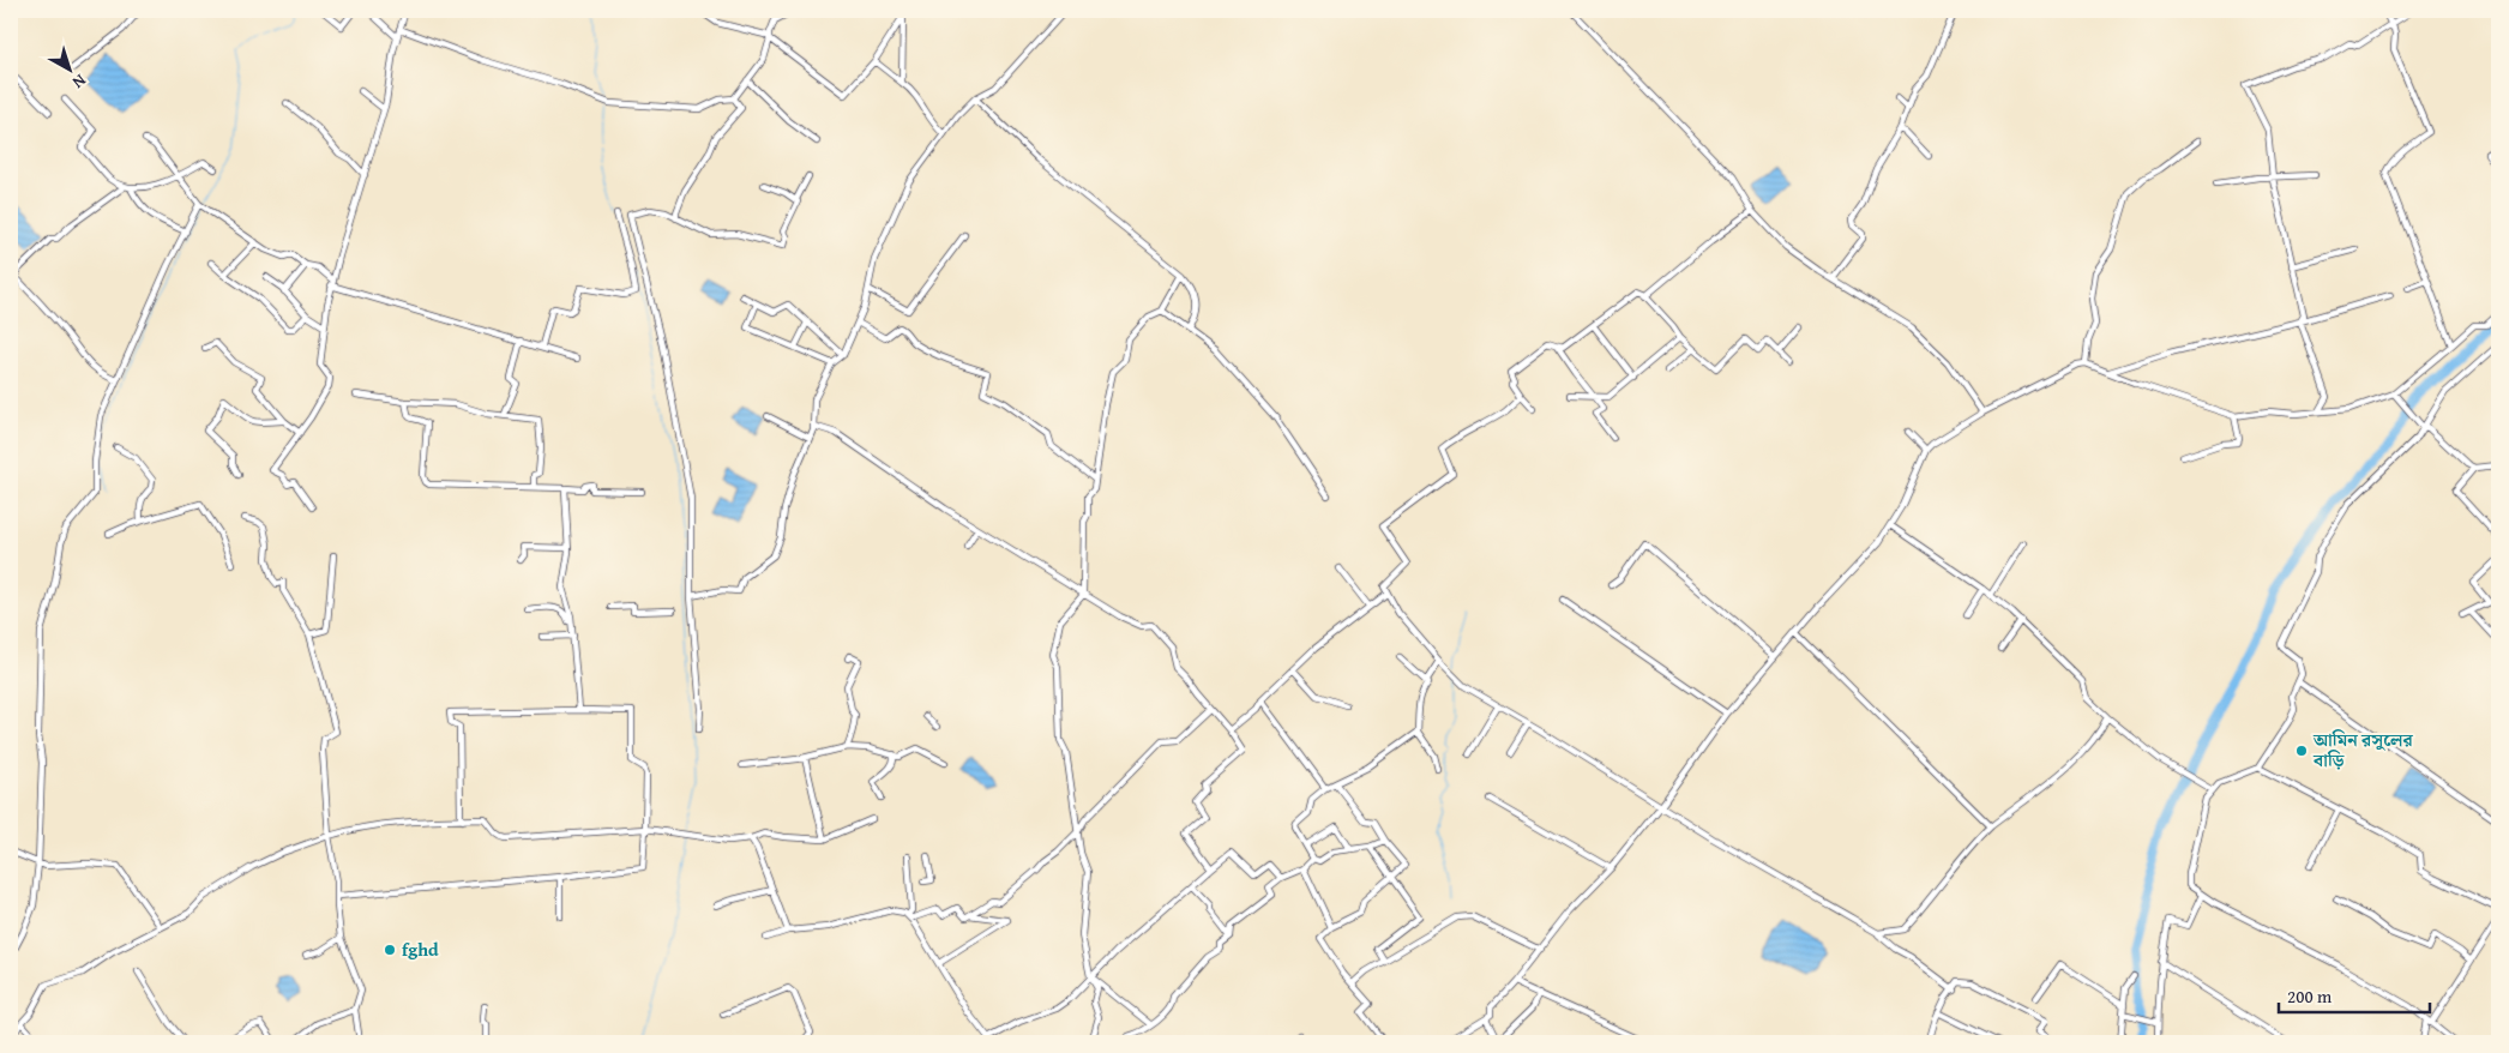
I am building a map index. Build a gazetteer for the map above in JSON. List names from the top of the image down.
{
  "places": ["আমিন রসুলের বাড়ি", "fghd"],
  "scale_bar": "200 m",
  "north": "bottom right"
}
